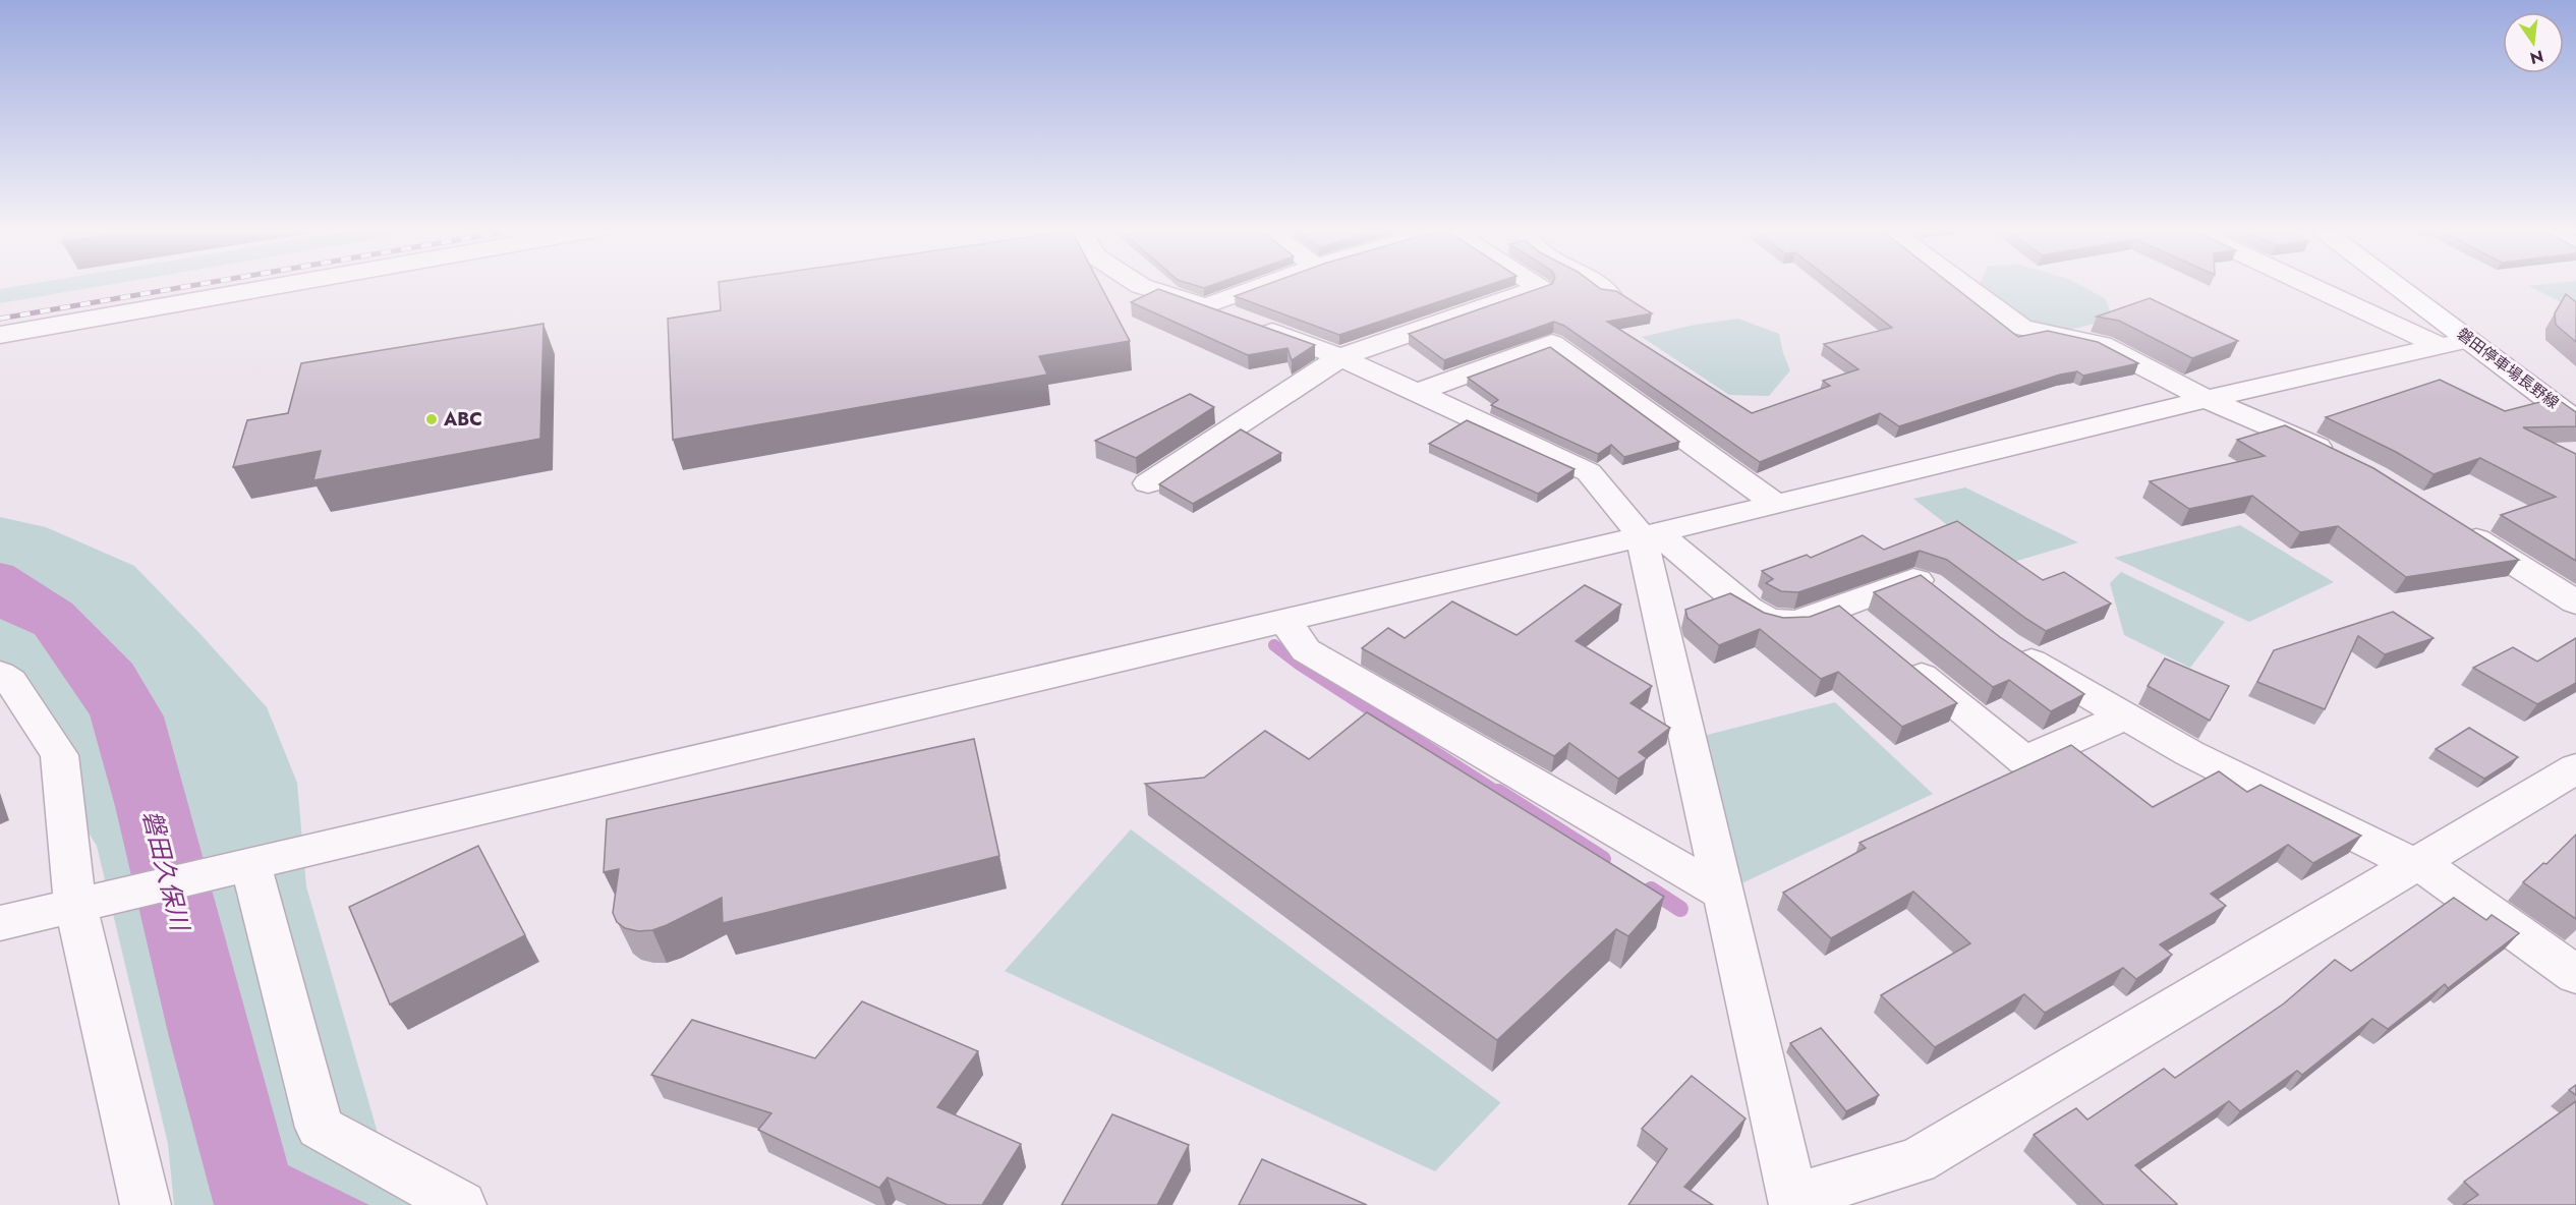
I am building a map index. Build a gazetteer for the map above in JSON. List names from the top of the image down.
{
  "streets": {
    "main road": ["磐田停車場長野線"]
  },
  "water": ["磐田久保川"],
  "places": ["ABC"],
  "north": "bottom"
}
